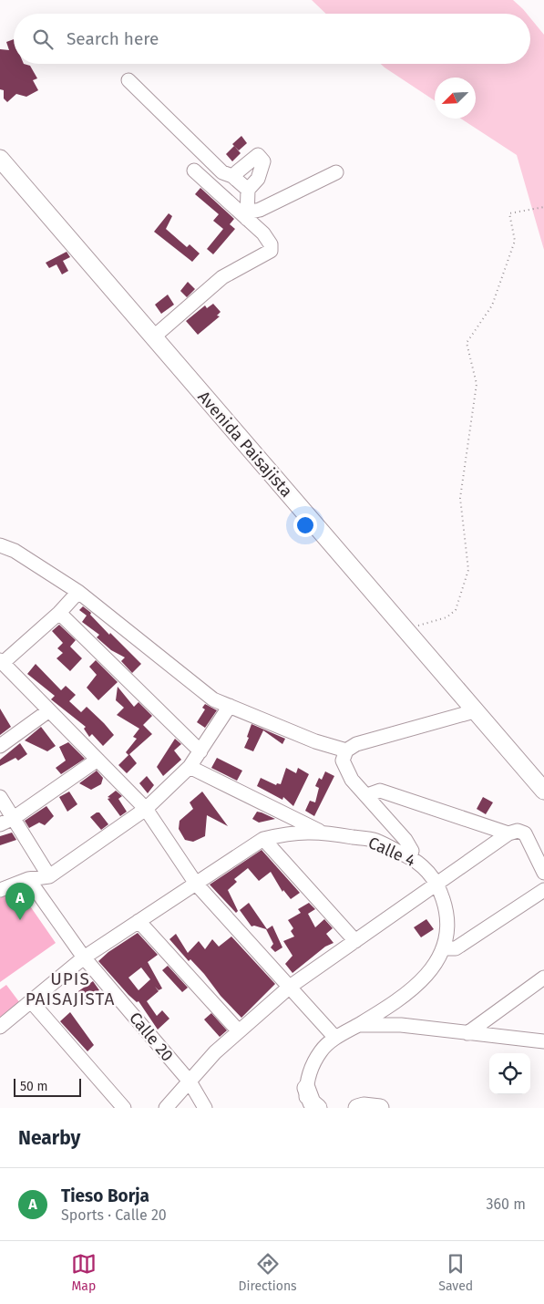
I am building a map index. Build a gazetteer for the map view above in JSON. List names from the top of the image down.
{
  "streets": {
    "main road": ["Avenida Paisajista"],
    "street": ["Calle 4", "Calle 20"]
  },
  "crossings": [
    ["Calle 4", "Calle 20"]
  ],
  "districts": ["UPIS PAISAJISTA"],
  "scale_bar": "50 m",
  "north": "bottom left",
  "page": {
    "search": "Search here",
    "pins": "A",
    "scale": "50 m",
    "heading": "Nearby",
    "list": [
      {
        "mark": "A",
        "name": "Tieso Borja",
        "note": "Sports · Calle 20",
        "value": "360 m"
      }
    ],
    "nav": ["Map", "Directions", "Saved"]
  }
}
